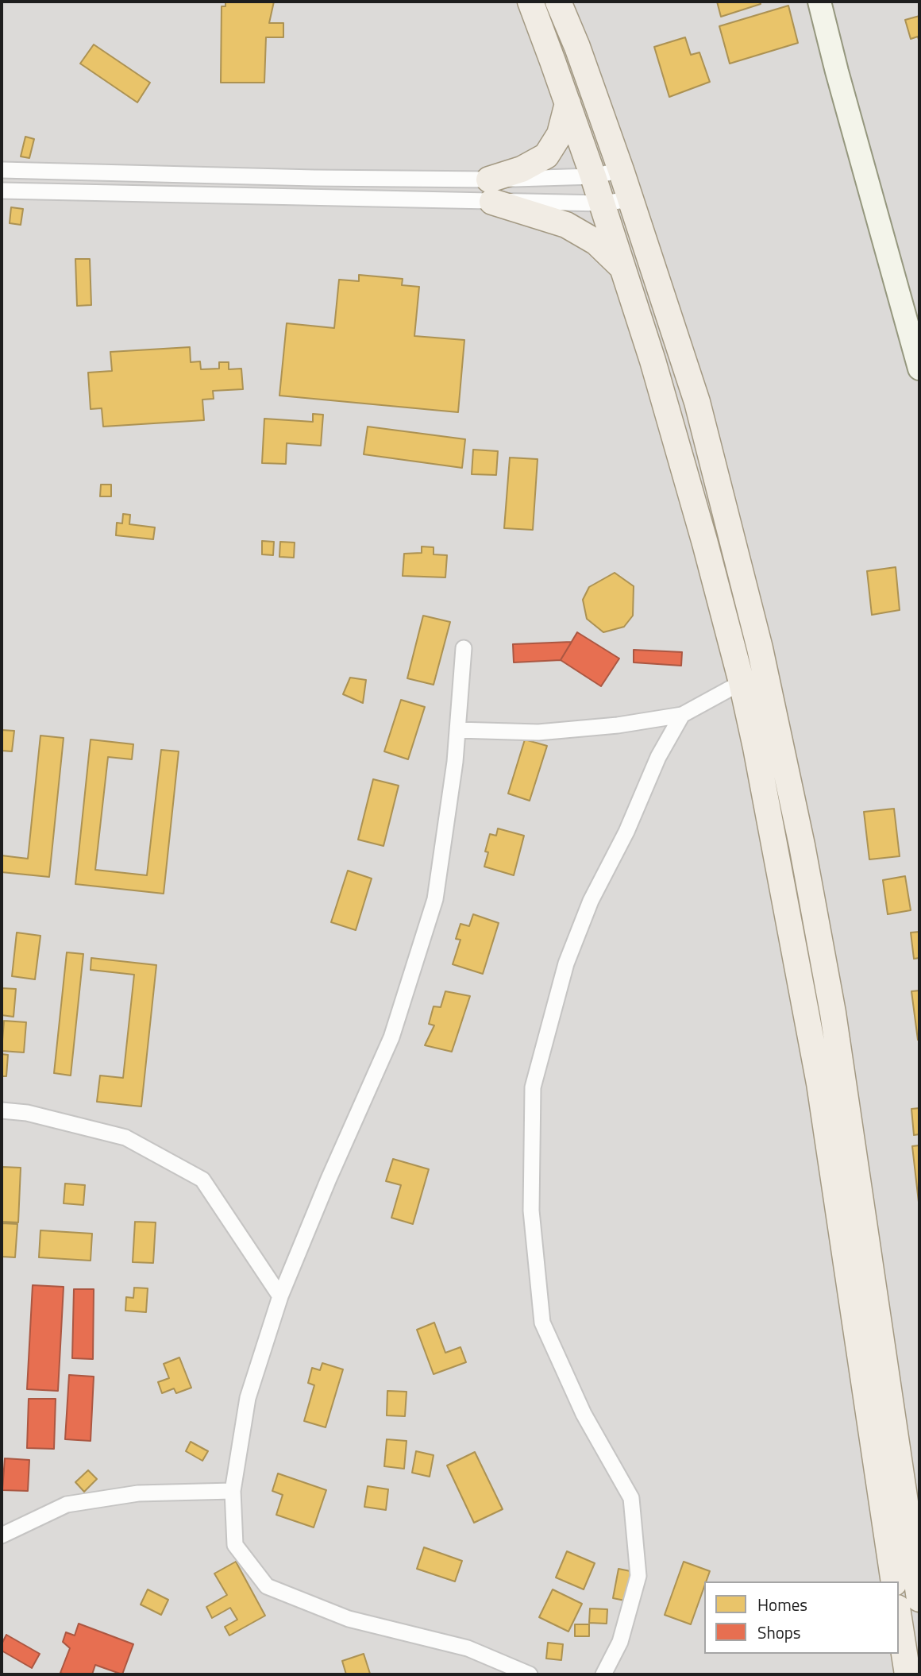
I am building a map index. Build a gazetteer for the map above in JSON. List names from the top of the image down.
{
  "legend": ["Homes", "Shops"]
}
